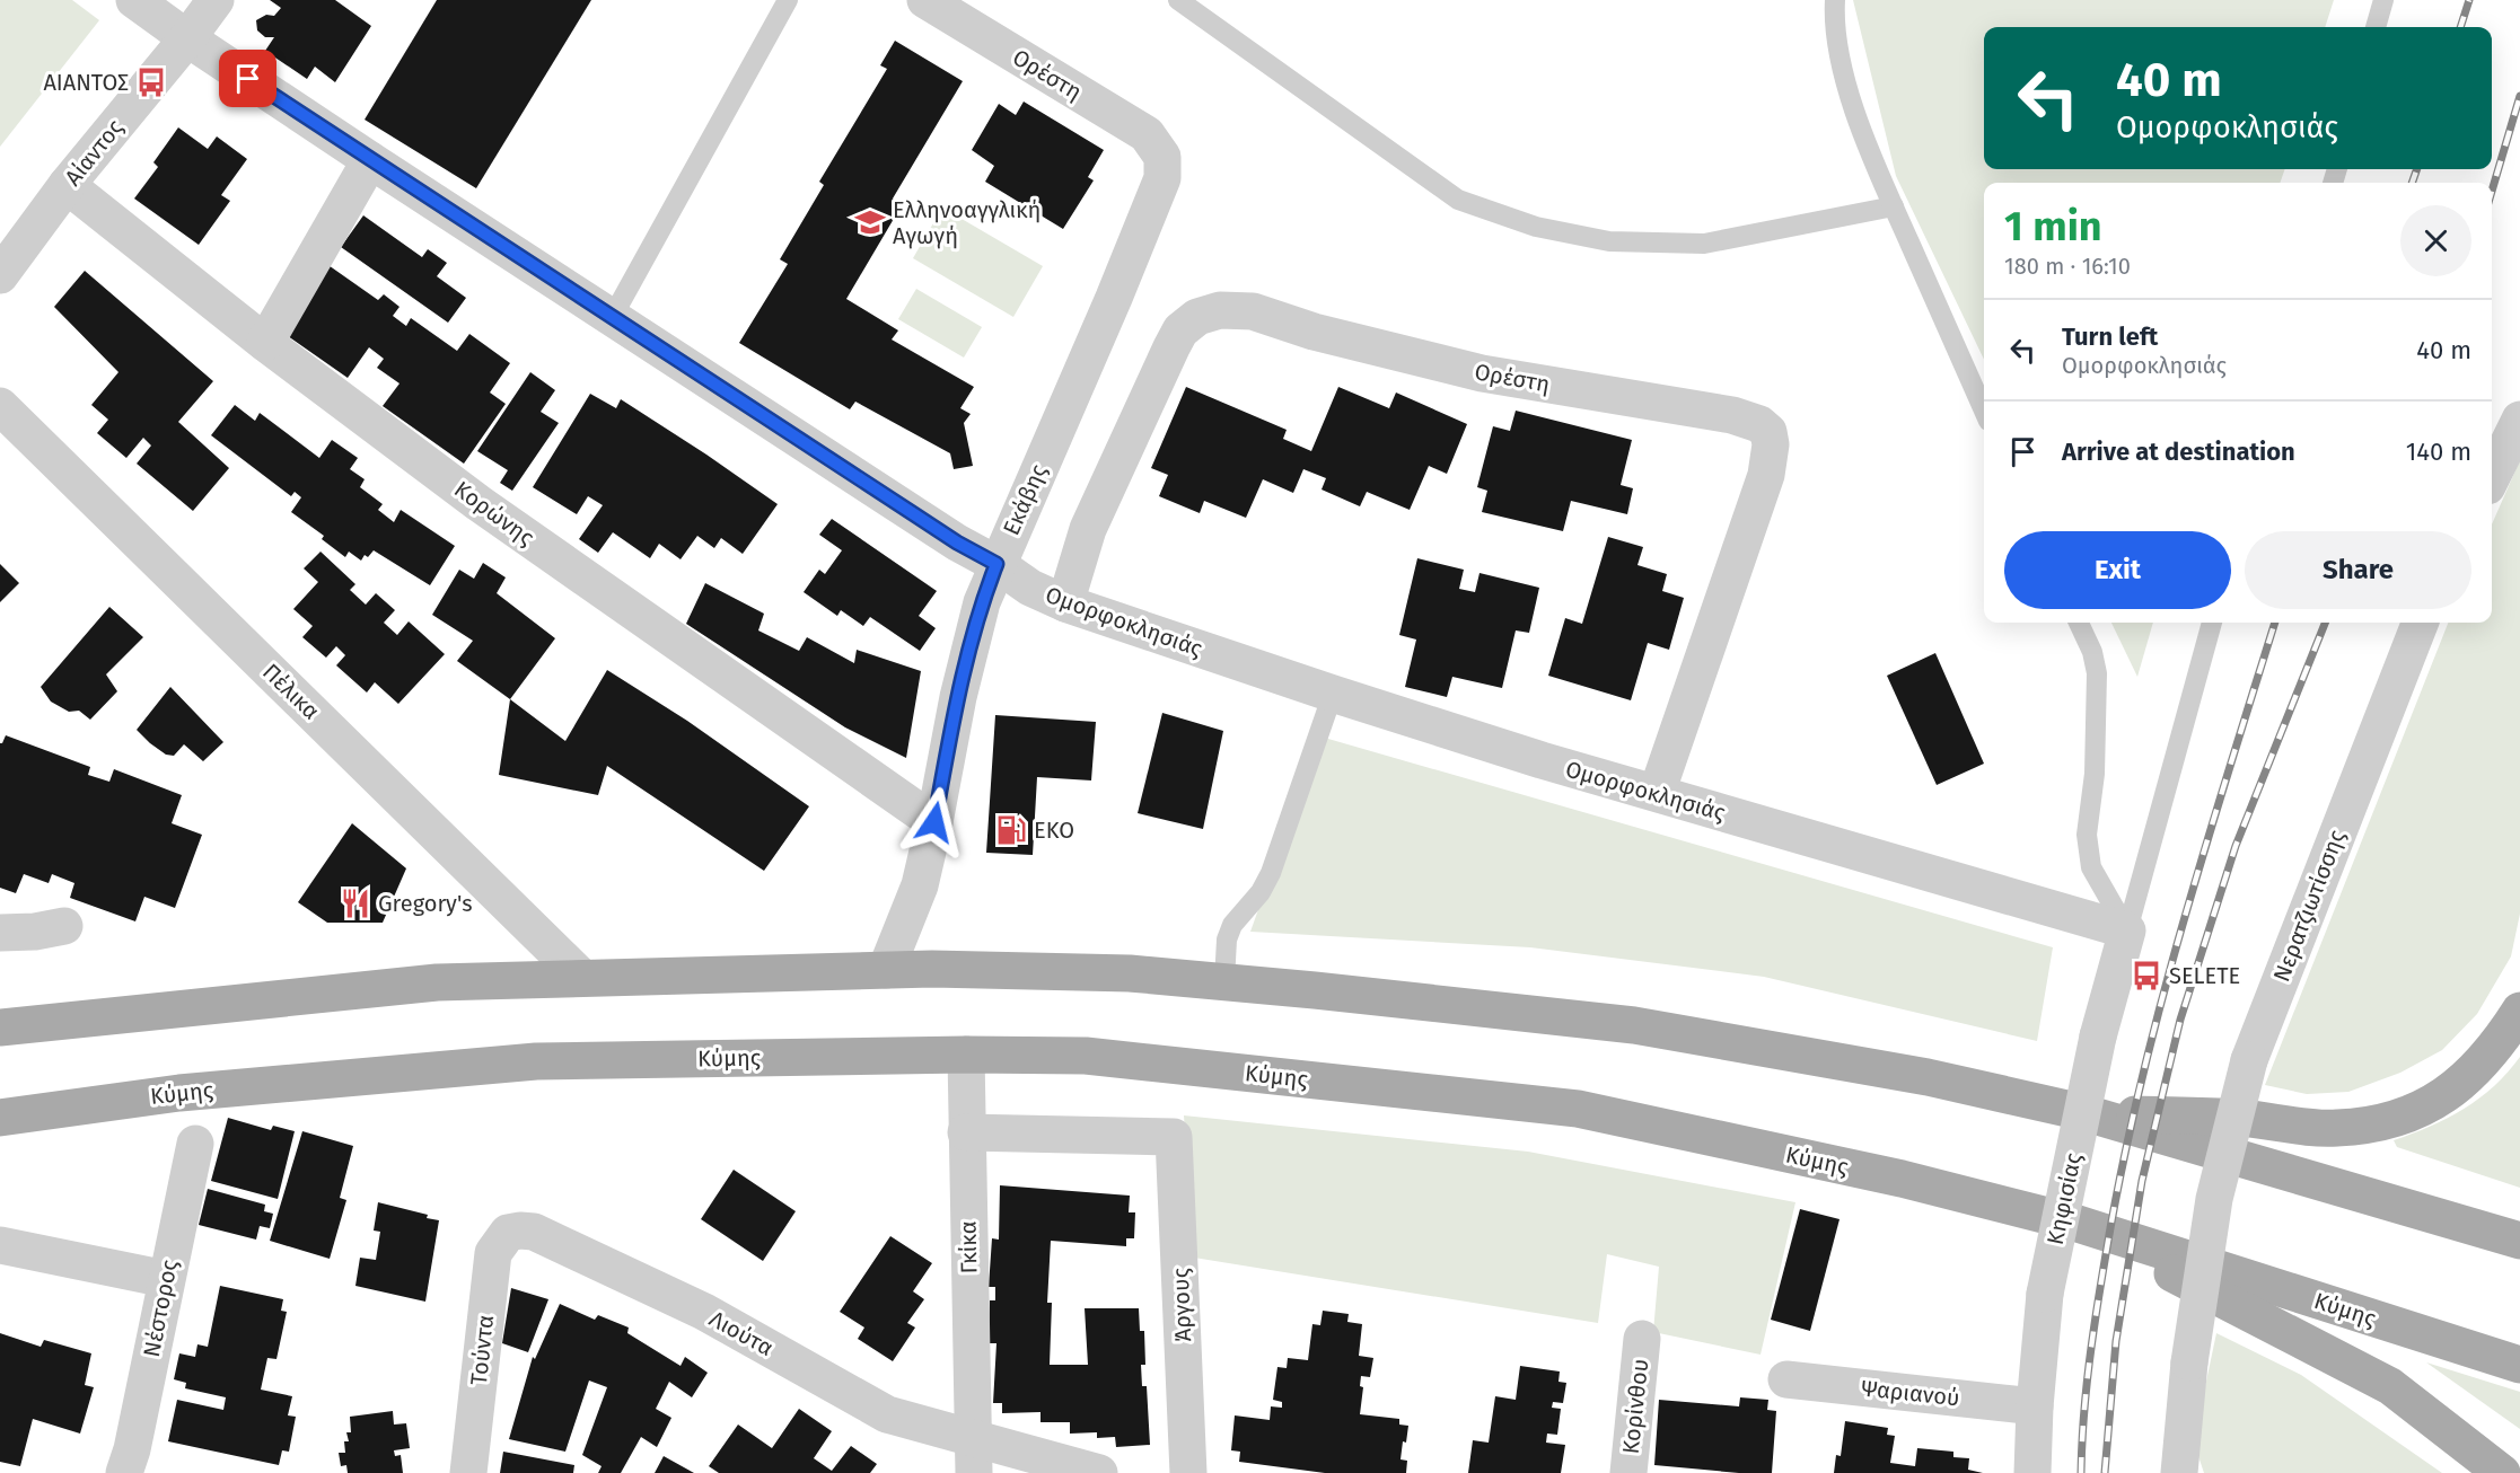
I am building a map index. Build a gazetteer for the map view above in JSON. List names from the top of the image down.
{
  "streets": {
    "main road": ["Κύμης"],
    "street": [
      "Ορέστη",
      "Αίαντος",
      "Εκάβης",
      "Κορώνης",
      "Ομορφοκλησιάς",
      "Πέλικα",
      "Νερατζιωτίσσης",
      "Κηφισίας",
      "Γκίκα",
      "Άργους",
      "Νέστορος",
      "Λιούτα",
      "Τούντα",
      "Ψαριανού",
      "Κορίνθου"
    ]
  },
  "crossings": [
    ["Ορέστη", "Εκάβης"],
    ["Ορέστη", "Ομορφοκλησιάς"],
    ["Αίαντος", "Κορώνης"],
    ["Αίαντος", "Ομορφοκλησιάς"],
    ["Εκάβης", "Κορώνης"],
    ["Εκάβης", "Ομορφοκλησιάς"],
    ["Ομορφοκλησιάς", "Κηφισίας"],
    ["Κύμης", "Γκίκα"],
    ["Κηφισίας", "Ψαριανού"],
    ["Γκίκα", "Άργους"],
    ["Γκίκα", "Λιούτα"],
    ["Λιούτα", "Τούντα"]
  ],
  "places": {
    "bus stop": ["ΑΙΑΝΤΟΣ", "SELETE"],
    "school or university": ["Ελληνοαγγλική Αγωγή"],
    "fuel station": ["EKO"],
    "restaurant": ["Gregory's"]
  },
  "page": {
    "turn": ["40 m", "Ομορφοκλησιάς"],
    "heading": ["1 min", "180 m · 16:10"],
    "list": [
      {
        "name": "Turn left",
        "note": "Ομορφοκλησιάς",
        "value": "40 m"
      },
      {
        "name": "Arrive at destination",
        "value": "140 m"
      }
    ],
    "buttons": ["Exit", "Share"]
  }
}
